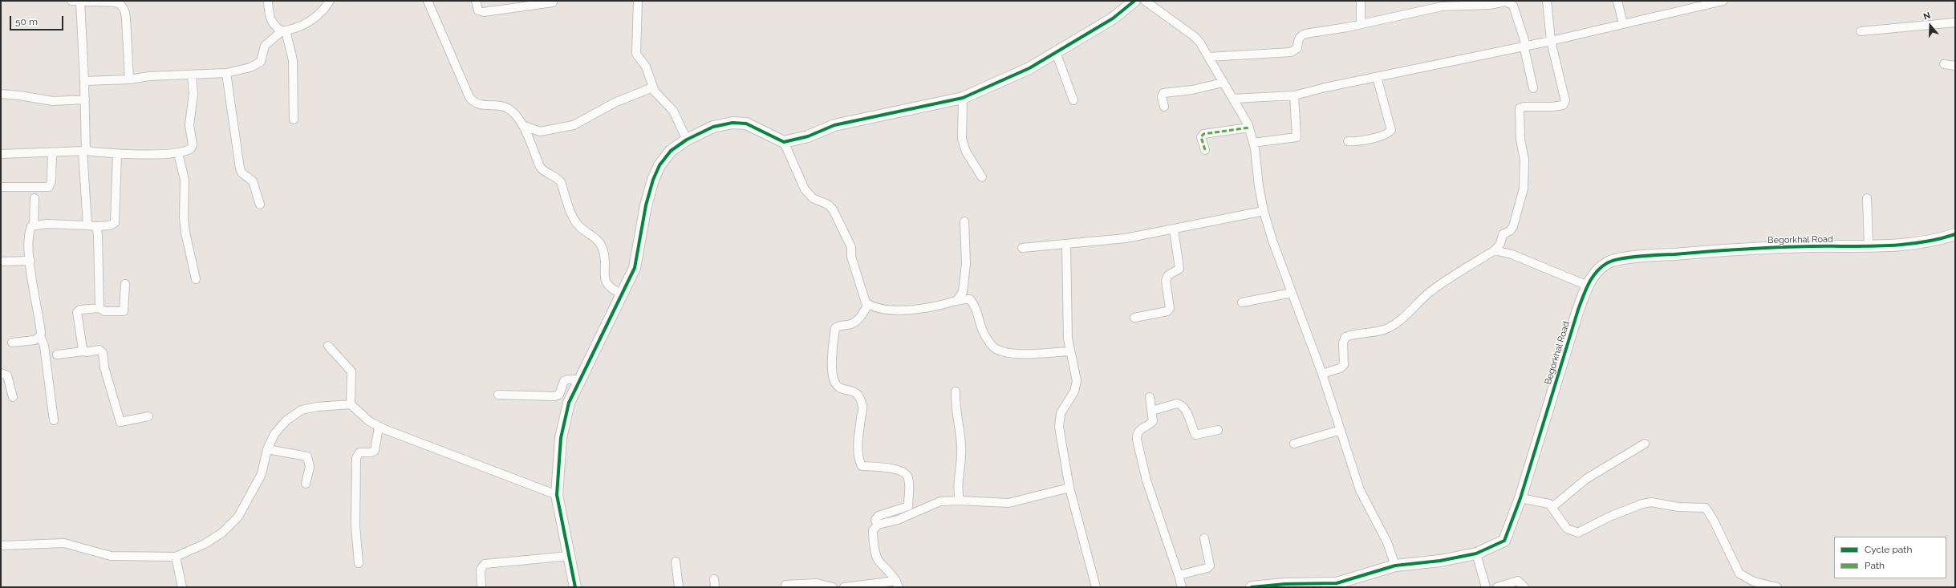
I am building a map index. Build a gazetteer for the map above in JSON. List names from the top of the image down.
{
  "streets": {
    "street": ["Begorkhal Road"]
  },
  "legend": ["Cycle path", "Path"],
  "scale_bar": "50 m",
  "north": "top"
}
